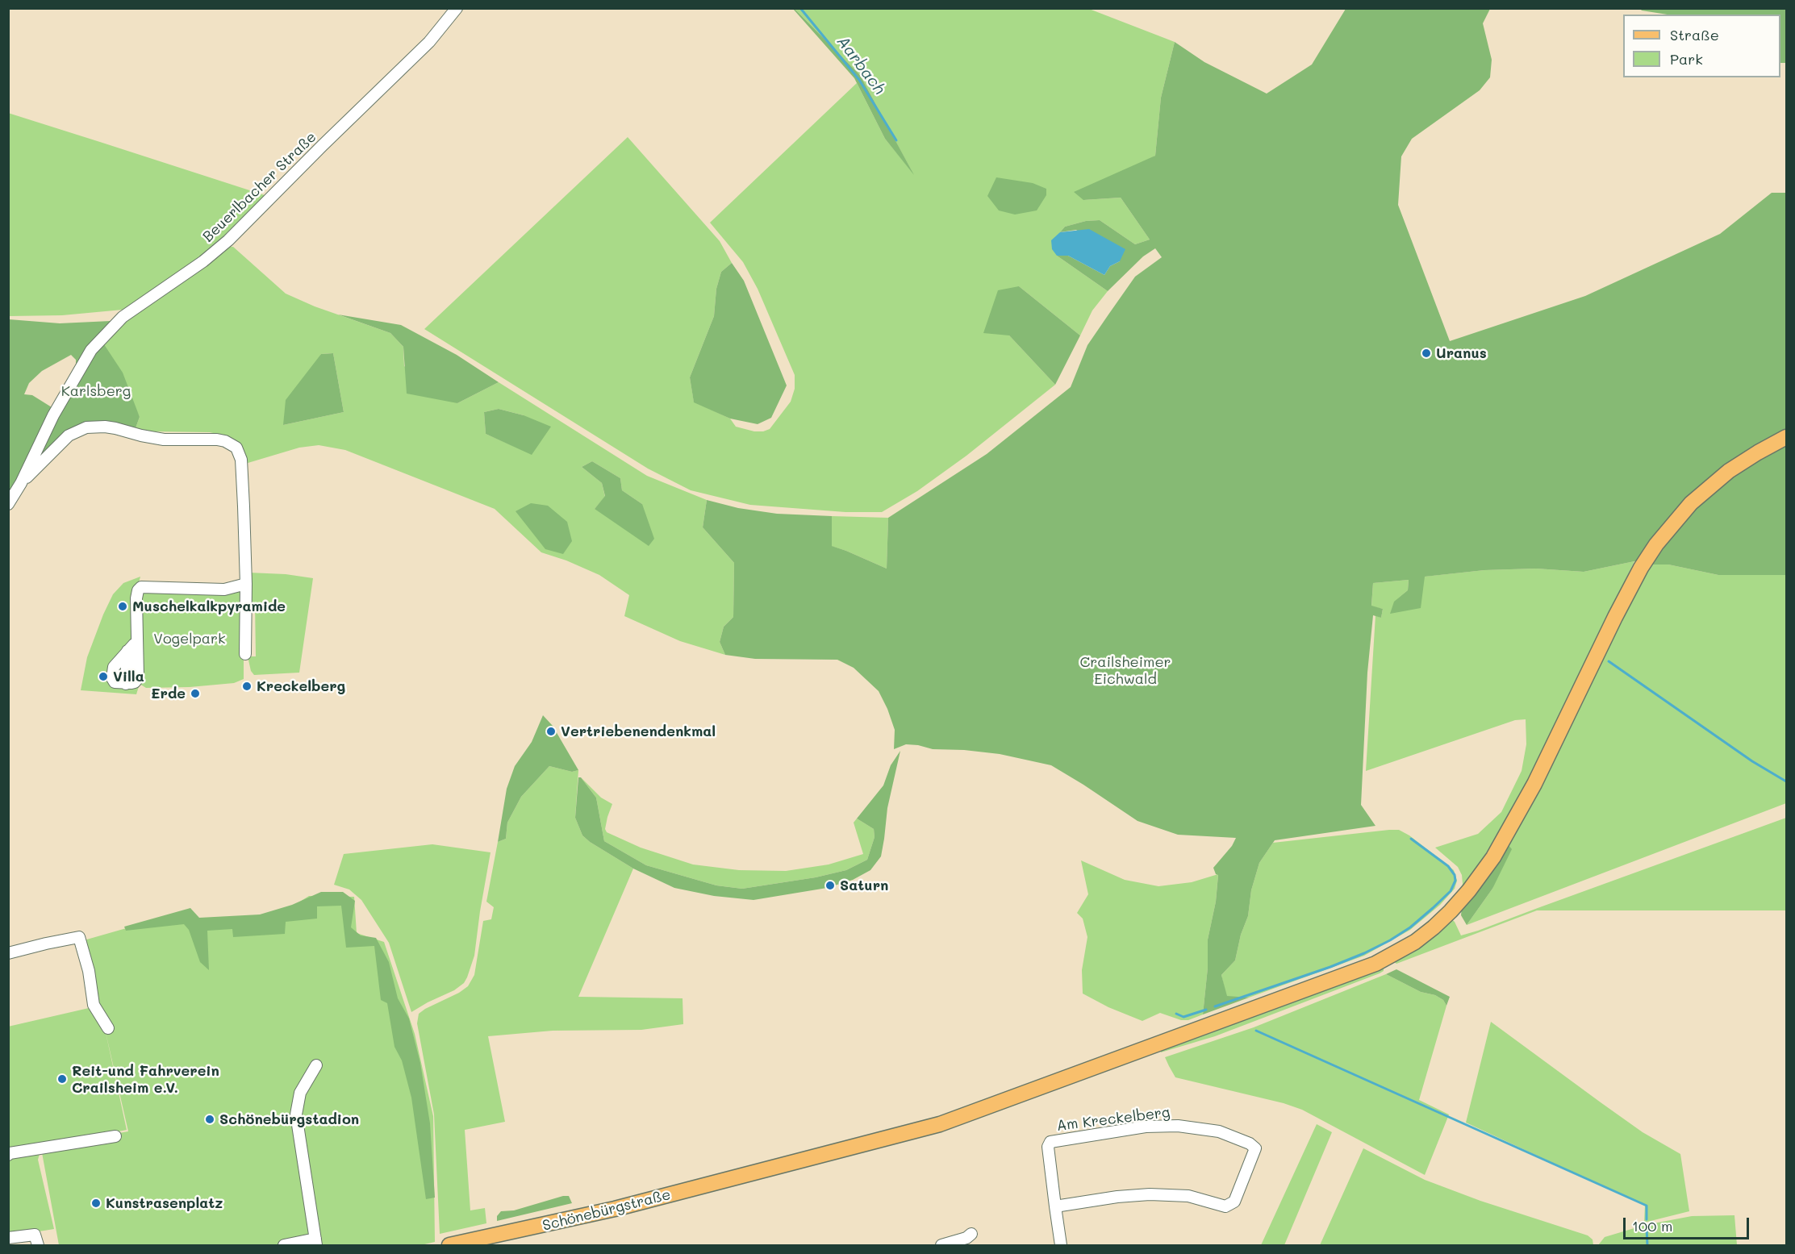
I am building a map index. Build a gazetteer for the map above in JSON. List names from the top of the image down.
{
  "streets": {
    "main road": ["Schönebürgstraße"],
    "street": ["Beuerlbacher Straße", "Am Kreckelberg"]
  },
  "water": ["Aarbach"],
  "parks": ["Karlsberg", "Vogelpark", "Crailsheimer Eichwald"],
  "places": [
    "Uranus",
    "Muschelkalkpyramide",
    "Villa",
    "Kreckelberg",
    "Erde",
    "Vertriebenendenkmal",
    "Saturn",
    "Reit-und Fahrverein Crailsheim e.V.",
    "Schönebürgstadion",
    "Kunstrasenplatz"
  ],
  "legend": ["Straße", "Park"],
  "scale_bar": "100 m"
}
